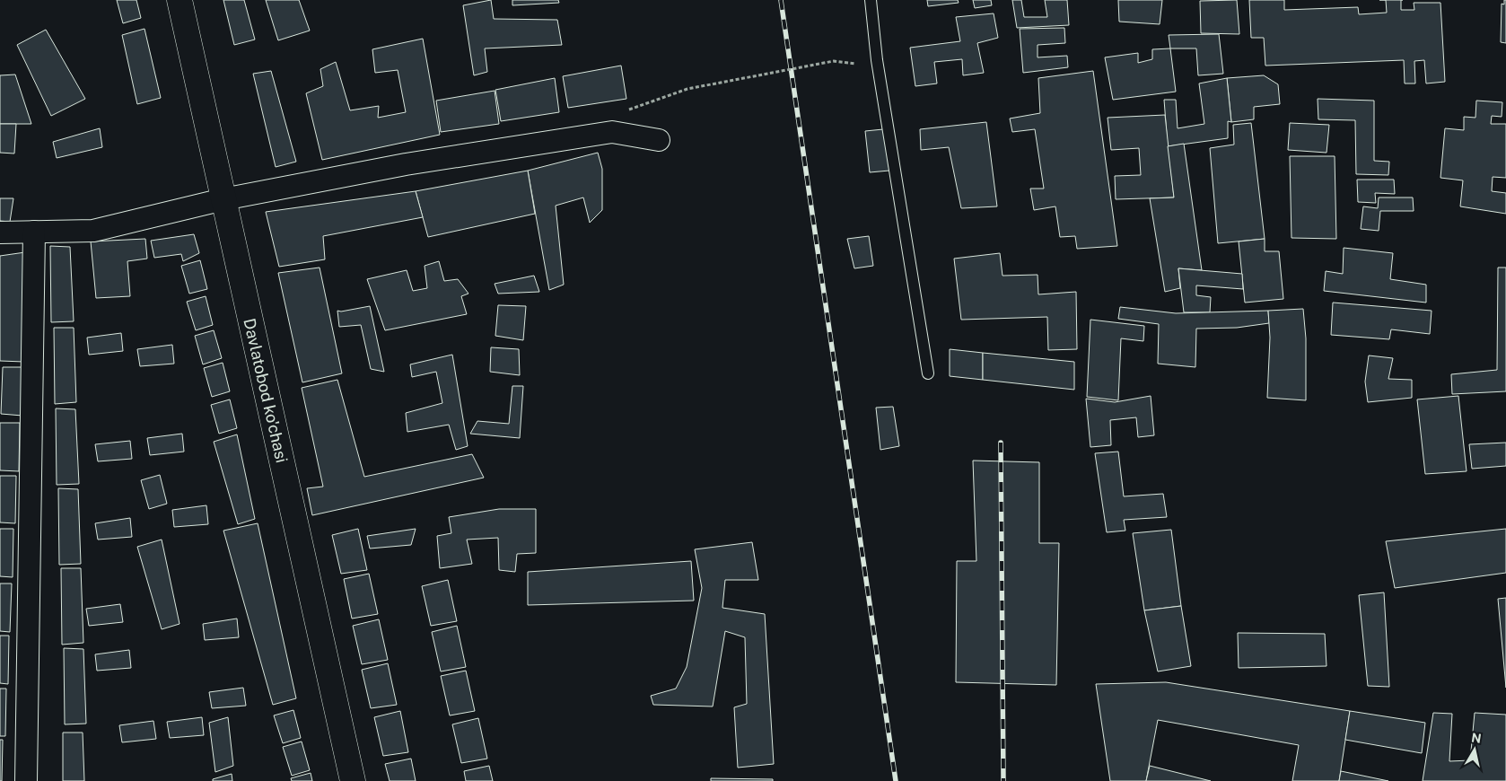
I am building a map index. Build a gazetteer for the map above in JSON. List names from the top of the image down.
{
  "streets": {
    "street": ["Davlatobod ko'chasi"]
  },
  "north": "top"
}
